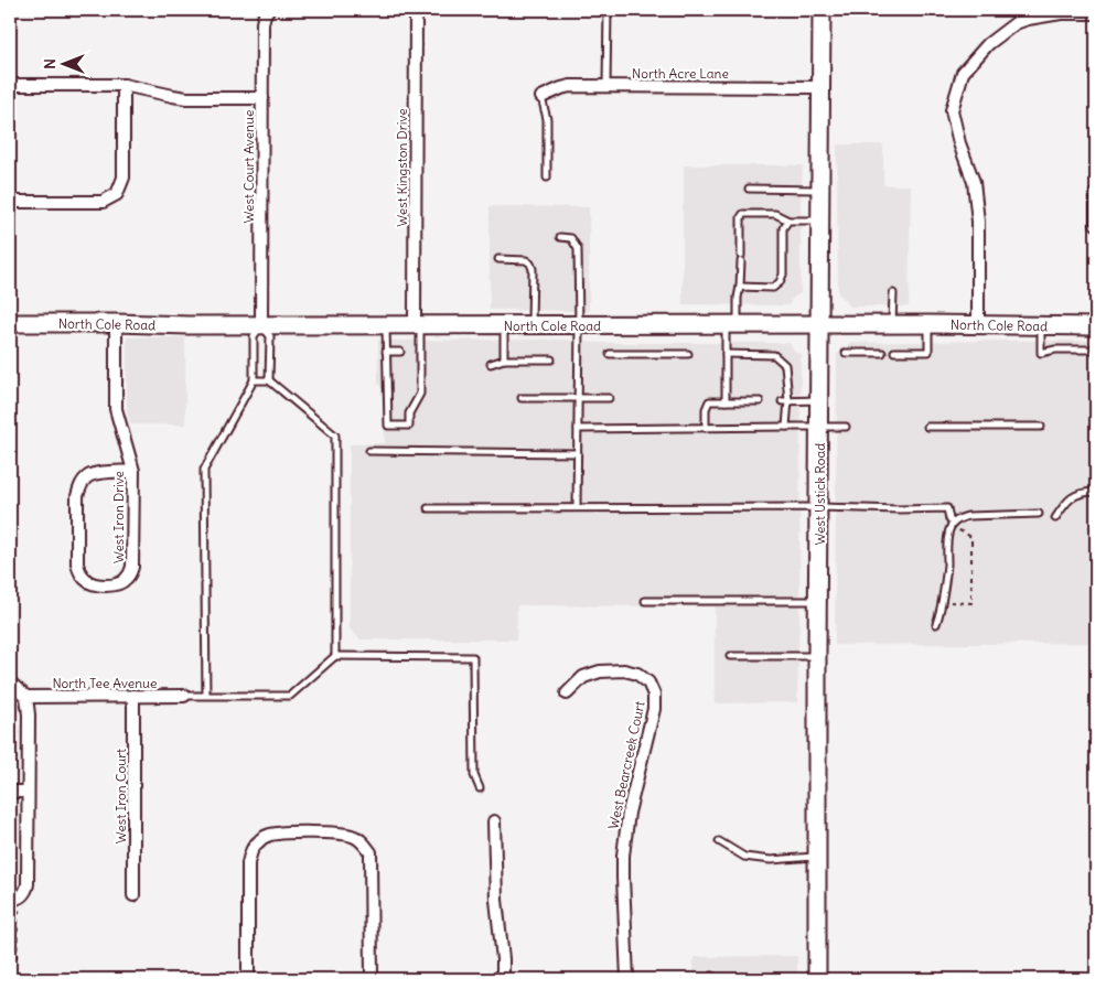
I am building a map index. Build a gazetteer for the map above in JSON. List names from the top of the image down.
{
  "streets": {
    "main road": ["North Cole Road", "West Ustick Road"],
    "street": [
      "North Acre Lane",
      "West Court Avenue",
      "West Kingston Drive",
      "West Iron Drive",
      "North Tee Avenue",
      "West Bearcreek Court",
      "West Iron Court"
    ]
  },
  "crossings": [
    ["North Acre Lane", "West Ustick Road"],
    ["West Court Avenue", "North Cole Road"],
    ["West Kingston Drive", "North Cole Road"],
    ["North Cole Road", "West Ustick Road"],
    ["North Cole Road", "West Iron Drive"],
    ["North Tee Avenue", "West Iron Court"]
  ],
  "north": "left"
}
